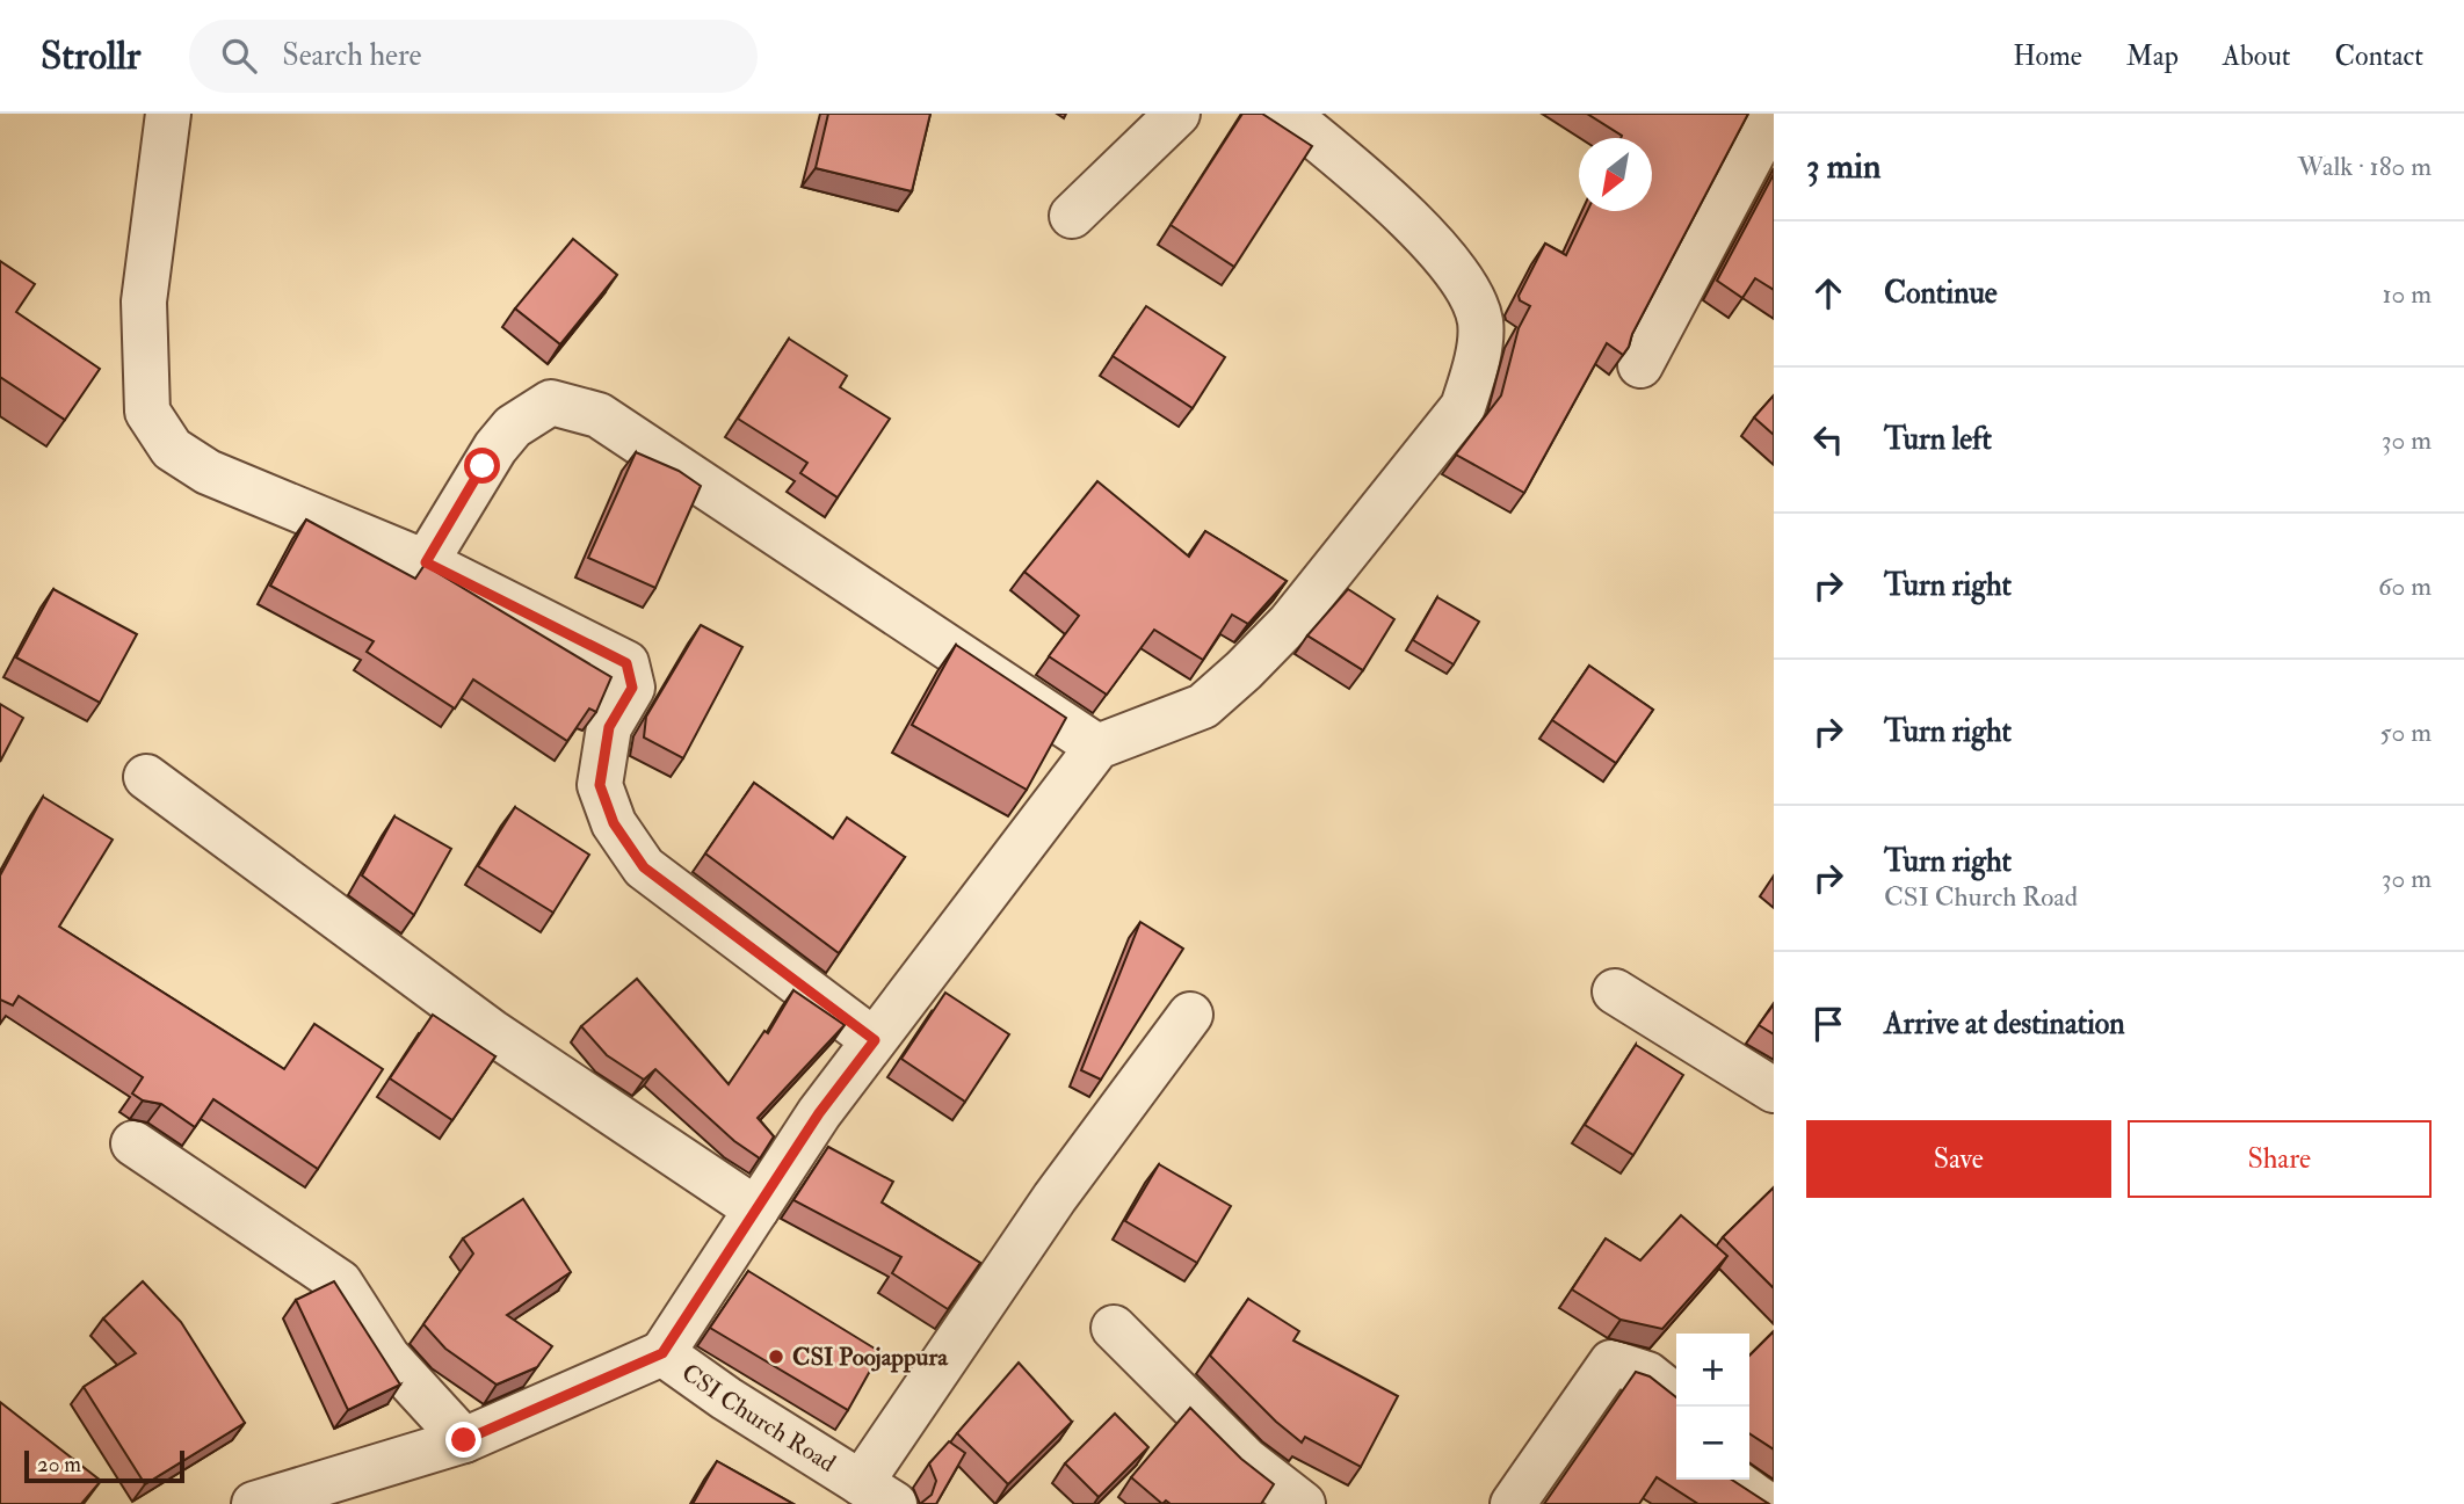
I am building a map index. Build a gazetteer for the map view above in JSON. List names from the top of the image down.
{
  "streets": {
    "street": ["CSI Church Road"]
  },
  "places": ["CSI Poojappura"],
  "scale_bar": "20 m",
  "north": "bottom left",
  "page": {
    "header": "Strollr",
    "search": "Search here",
    "nav": [
      "Home",
      "Map",
      "About",
      "Contact"
    ],
    "heading": ["3 min", "Walk · 180 m"],
    "list": [
      ["Continue", "10 m"],
      ["Turn left", "30 m"],
      ["Turn right", "60 m"],
      ["Turn right", "50 m"],
      ["Turn right", "CSI Church Road", "30 m"],
      "Arrive at destination"
    ],
    "buttons": ["Save", "Share"],
    "map_buttons": ["+", "−"],
    "scale": "20 m"
  }
}
